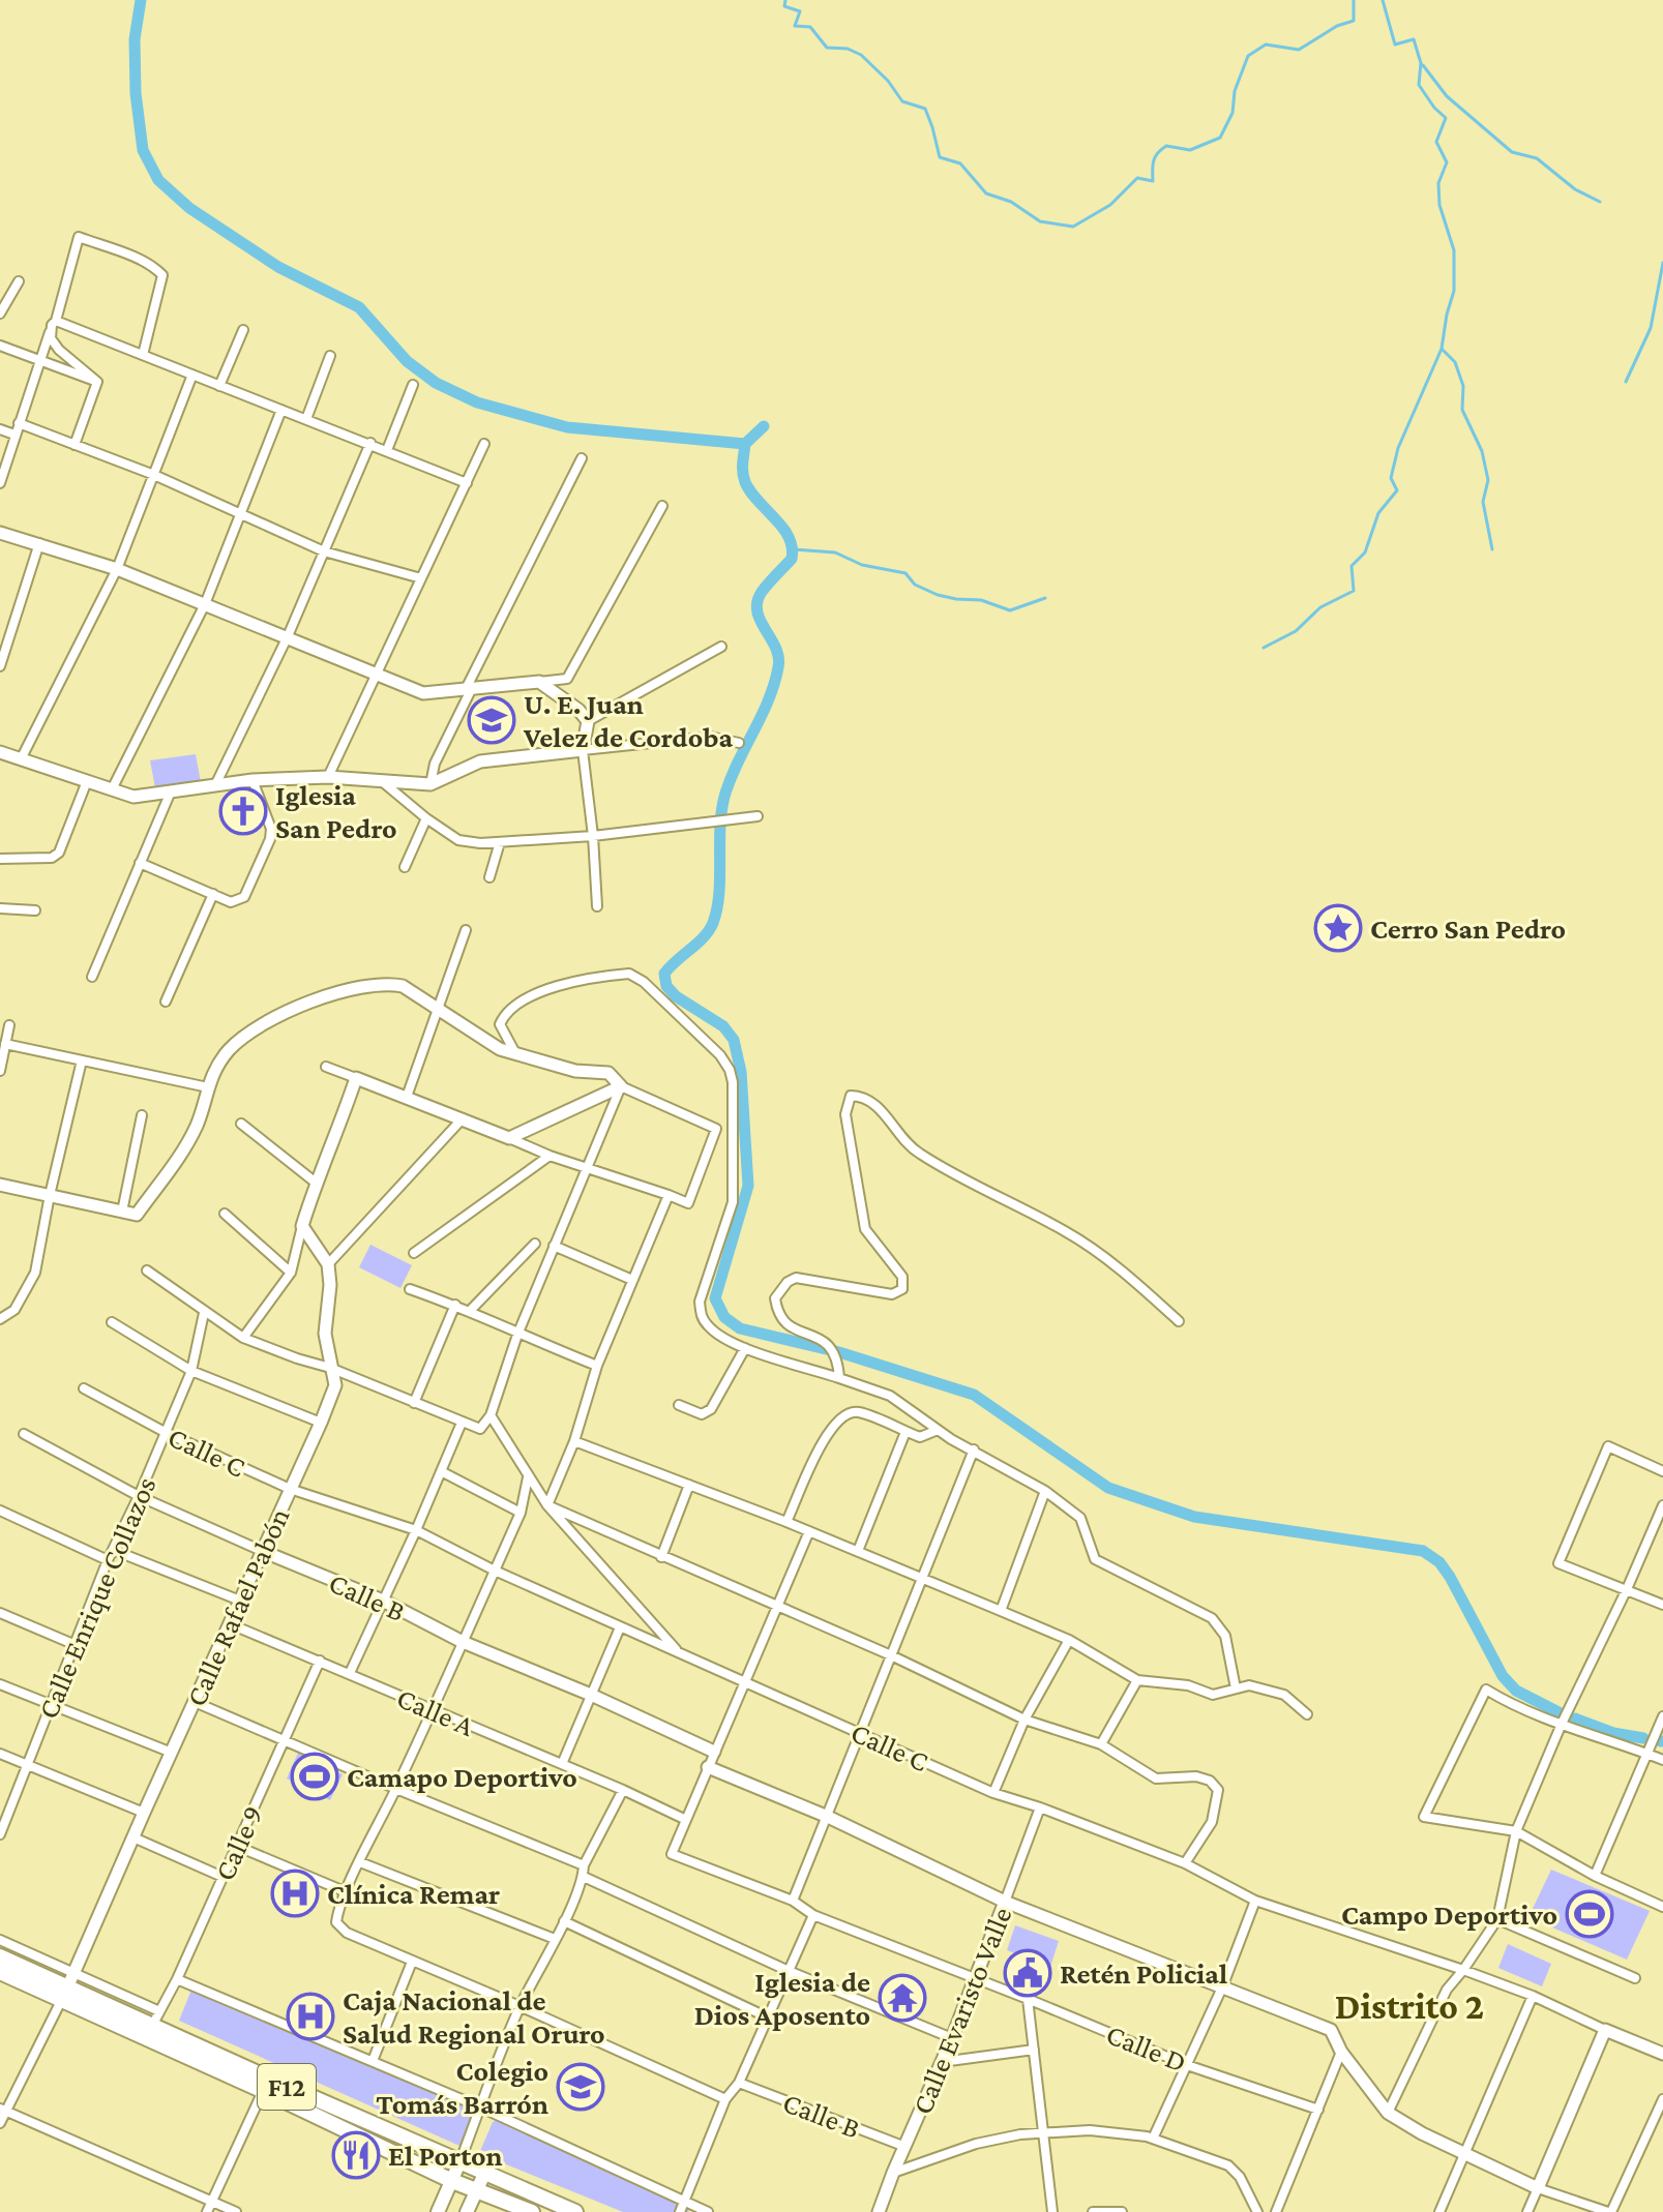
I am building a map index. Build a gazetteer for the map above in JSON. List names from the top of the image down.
{
  "streets": {
    "main road": ["F12"],
    "street": [
      "Calle C",
      "Calle B",
      "Calle Enrique Collazos",
      "Calle Rafael Pabón",
      "Calle A",
      "Calle 9",
      "Calle Evaristo Valle",
      "Calle D"
    ]
  },
  "crossings": [
    ["Calle C", "Calle Enrique Collazos"],
    ["Calle C", "Calle Rafael Pabón"],
    ["Calle C", "Calle Evaristo Valle"],
    ["Calle B", "Calle Enrique Collazos"],
    ["Calle B", "Calle Rafael Pabón"],
    ["Calle B", "Calle Evaristo Valle"],
    ["Calle Rafael Pabón", "Calle A"],
    ["Calle Rafael Pabón", "F12"],
    ["Calle A", "Calle 9"],
    ["Calle A", "Calle D"],
    ["Calle 9", "F12"],
    ["Calle Evaristo Valle", "Calle D"]
  ],
  "districts": ["Distrito 2"],
  "places": {
    "school or university": ["U. E. Juan Velez de Cordoba", "Colegio Tomás Barrón"],
    "church": ["Iglesia San Pedro"],
    "place": ["Cerro San Pedro"],
    "sports": ["Camapo Deportivo", "Campo Deportivo"],
    "hospital": ["Clínica Remar", "Caja Nacional de Salud Regional Oruro"],
    "public building": ["Retén Policial"],
    "temple": ["Iglesia de Dios Aposento"],
    "restaurant": ["El Porton"]
  }
}
